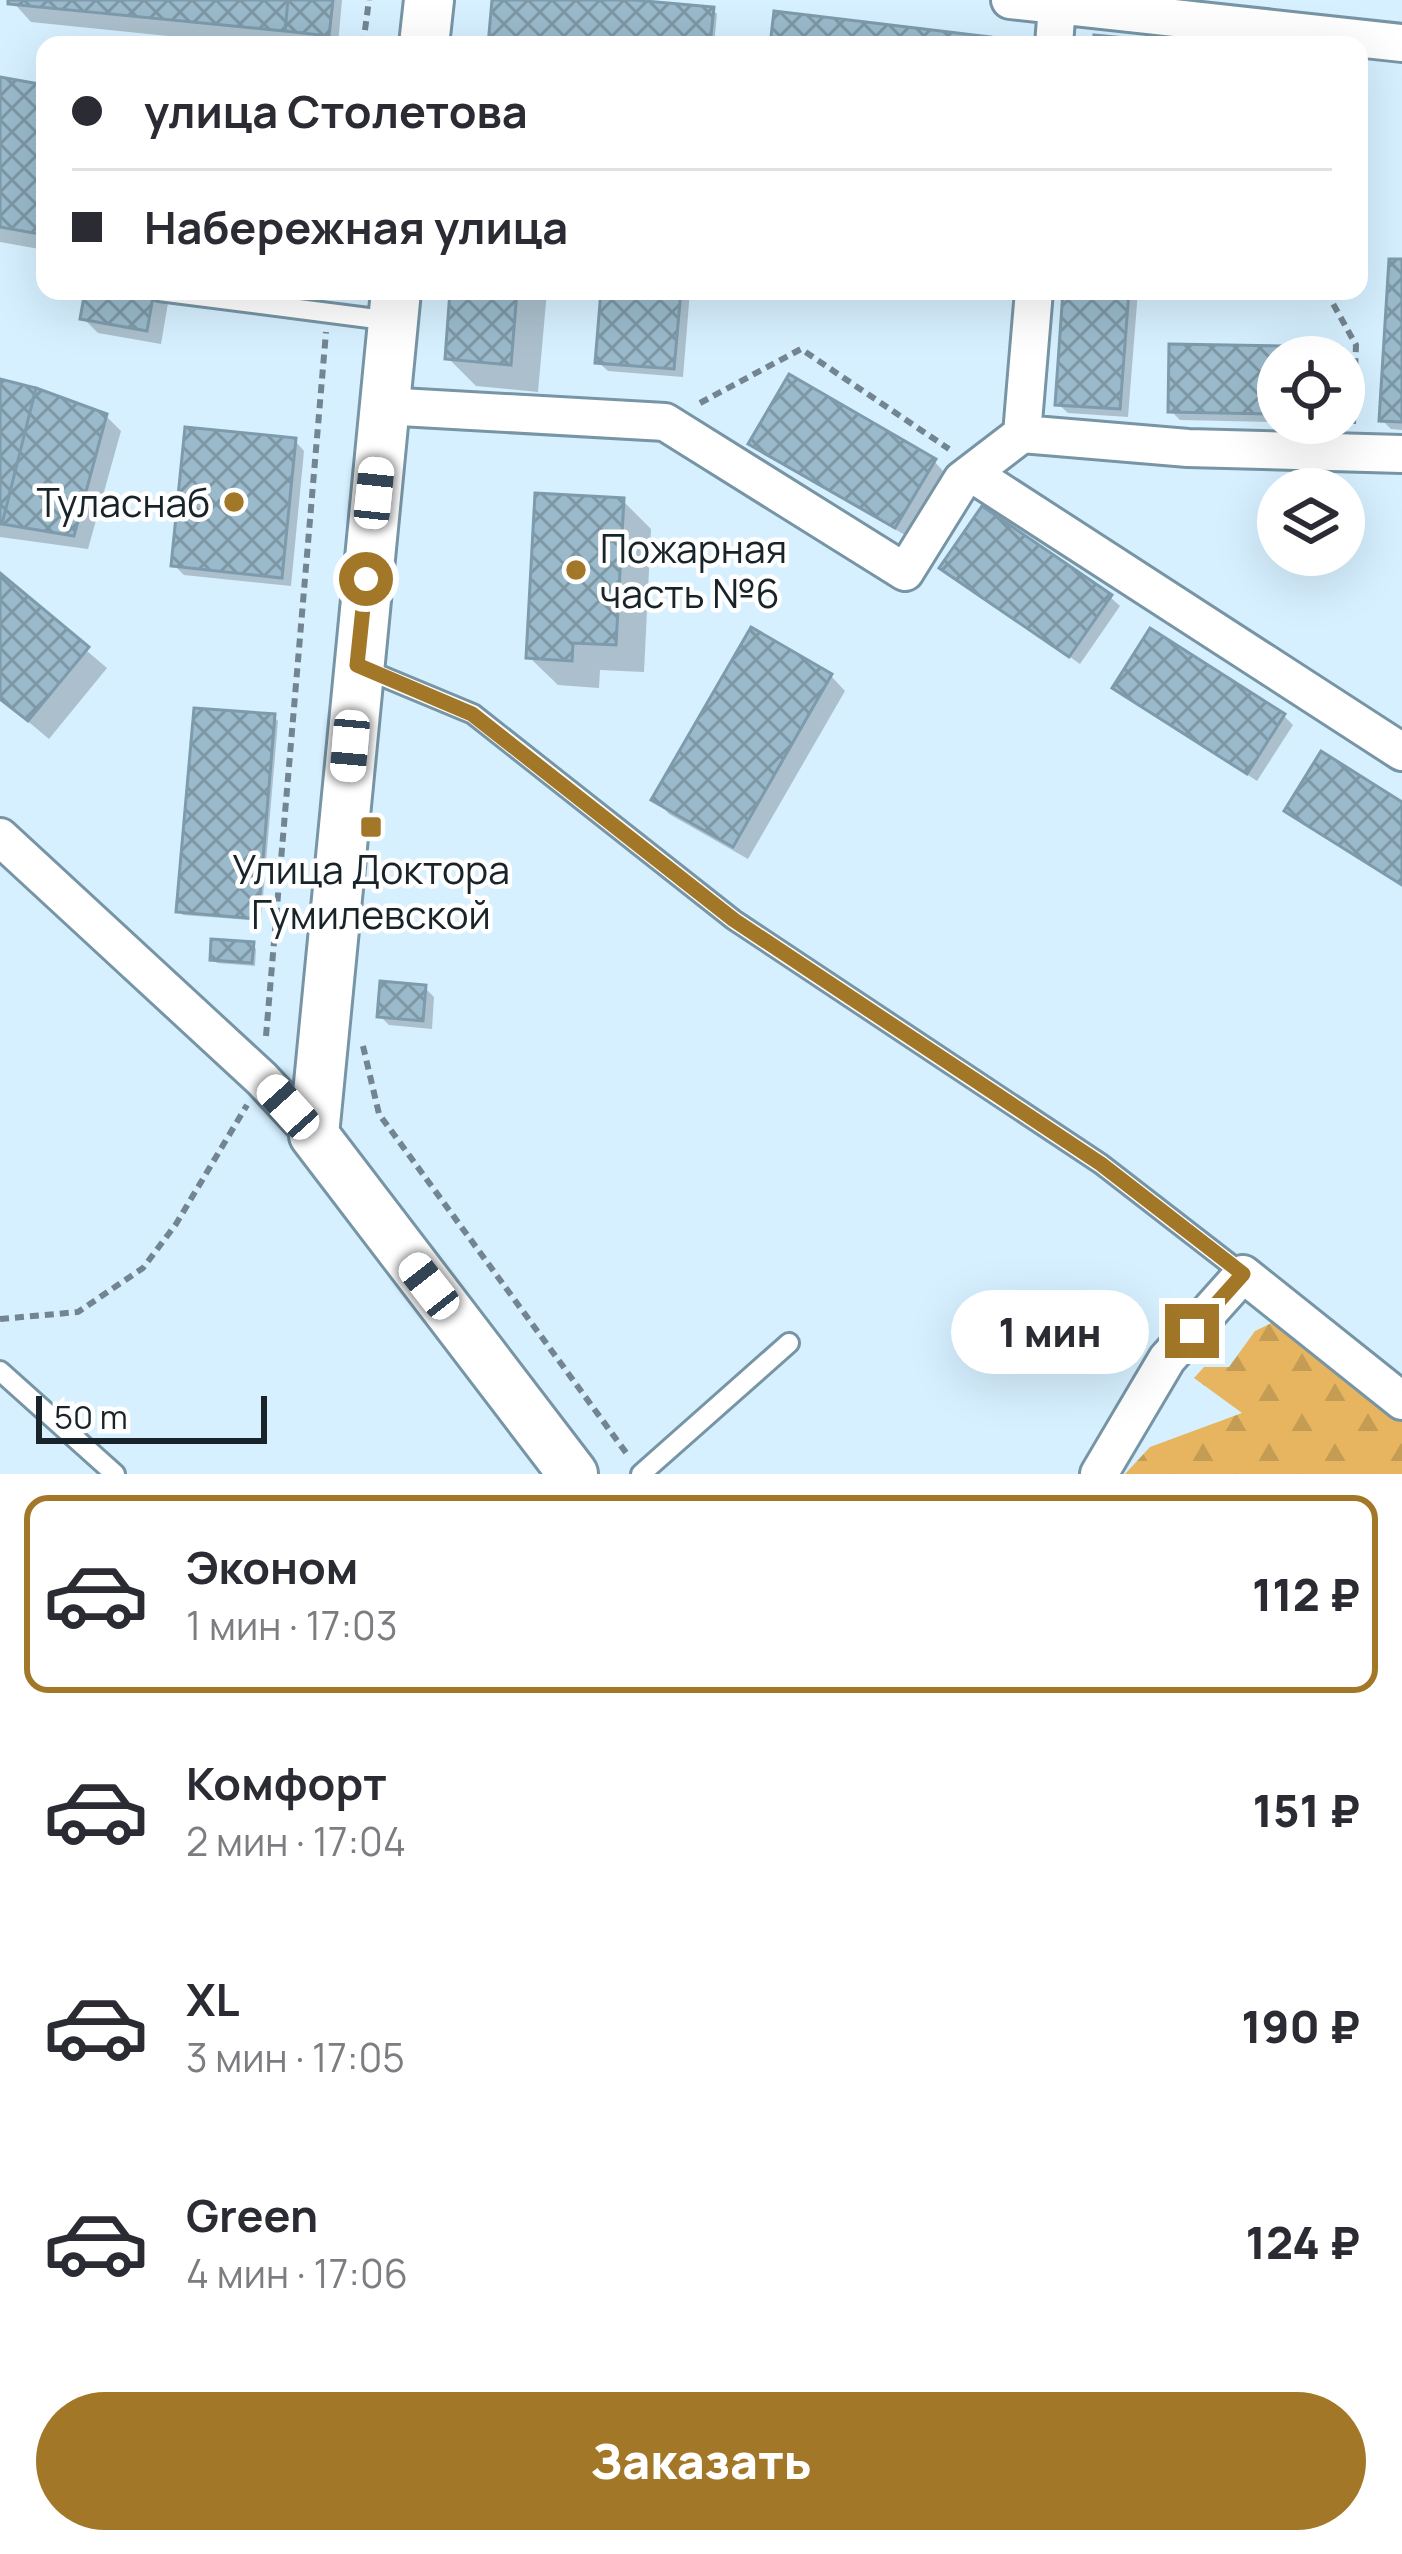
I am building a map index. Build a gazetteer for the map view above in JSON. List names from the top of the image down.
{
  "places": {
    "other": ["Туласнаб", "Пожарная часть №6"],
    "transit": ["Улица Доктора Гумилевской"]
  },
  "scale_bar": "50 m",
  "page": {
    "banner": ["улица Столетова", "Набережная улица"],
    "bubble": "1 мин",
    "scale": "50 m",
    "list": [
      {
        "name": "Эконом",
        "note": "1 мин · 17:03",
        "value": "112 ₽"
      },
      {
        "name": "Комфорт",
        "note": "2 мин · 17:04",
        "value": "151 ₽"
      },
      {
        "name": "XL",
        "note": "3 мин · 17:05",
        "value": "190 ₽"
      },
      {
        "name": "Green",
        "note": "4 мин · 17:06",
        "value": "124 ₽"
      }
    ],
    "buttons": "Заказать"
  }
}
